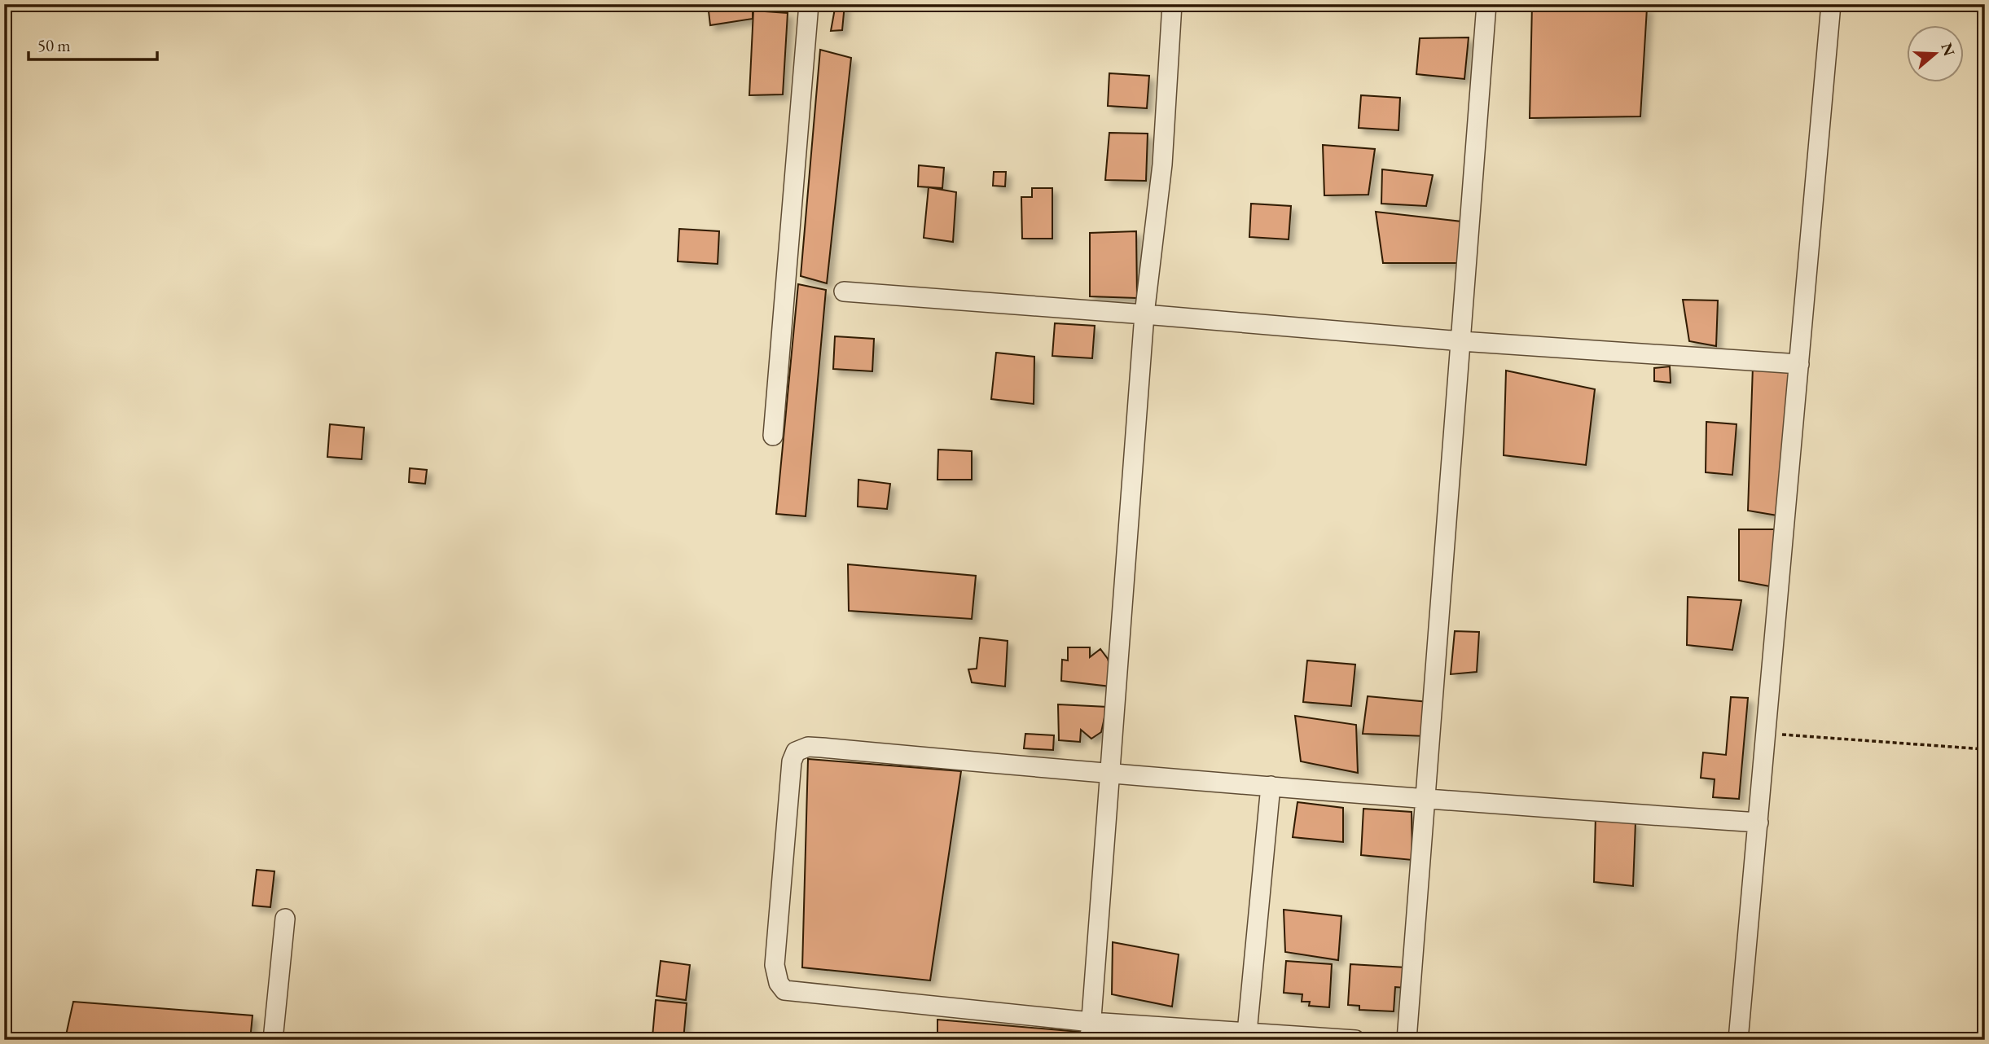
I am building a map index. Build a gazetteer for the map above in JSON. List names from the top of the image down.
{
  "scale_bar": "50 m",
  "north": "right"
}
